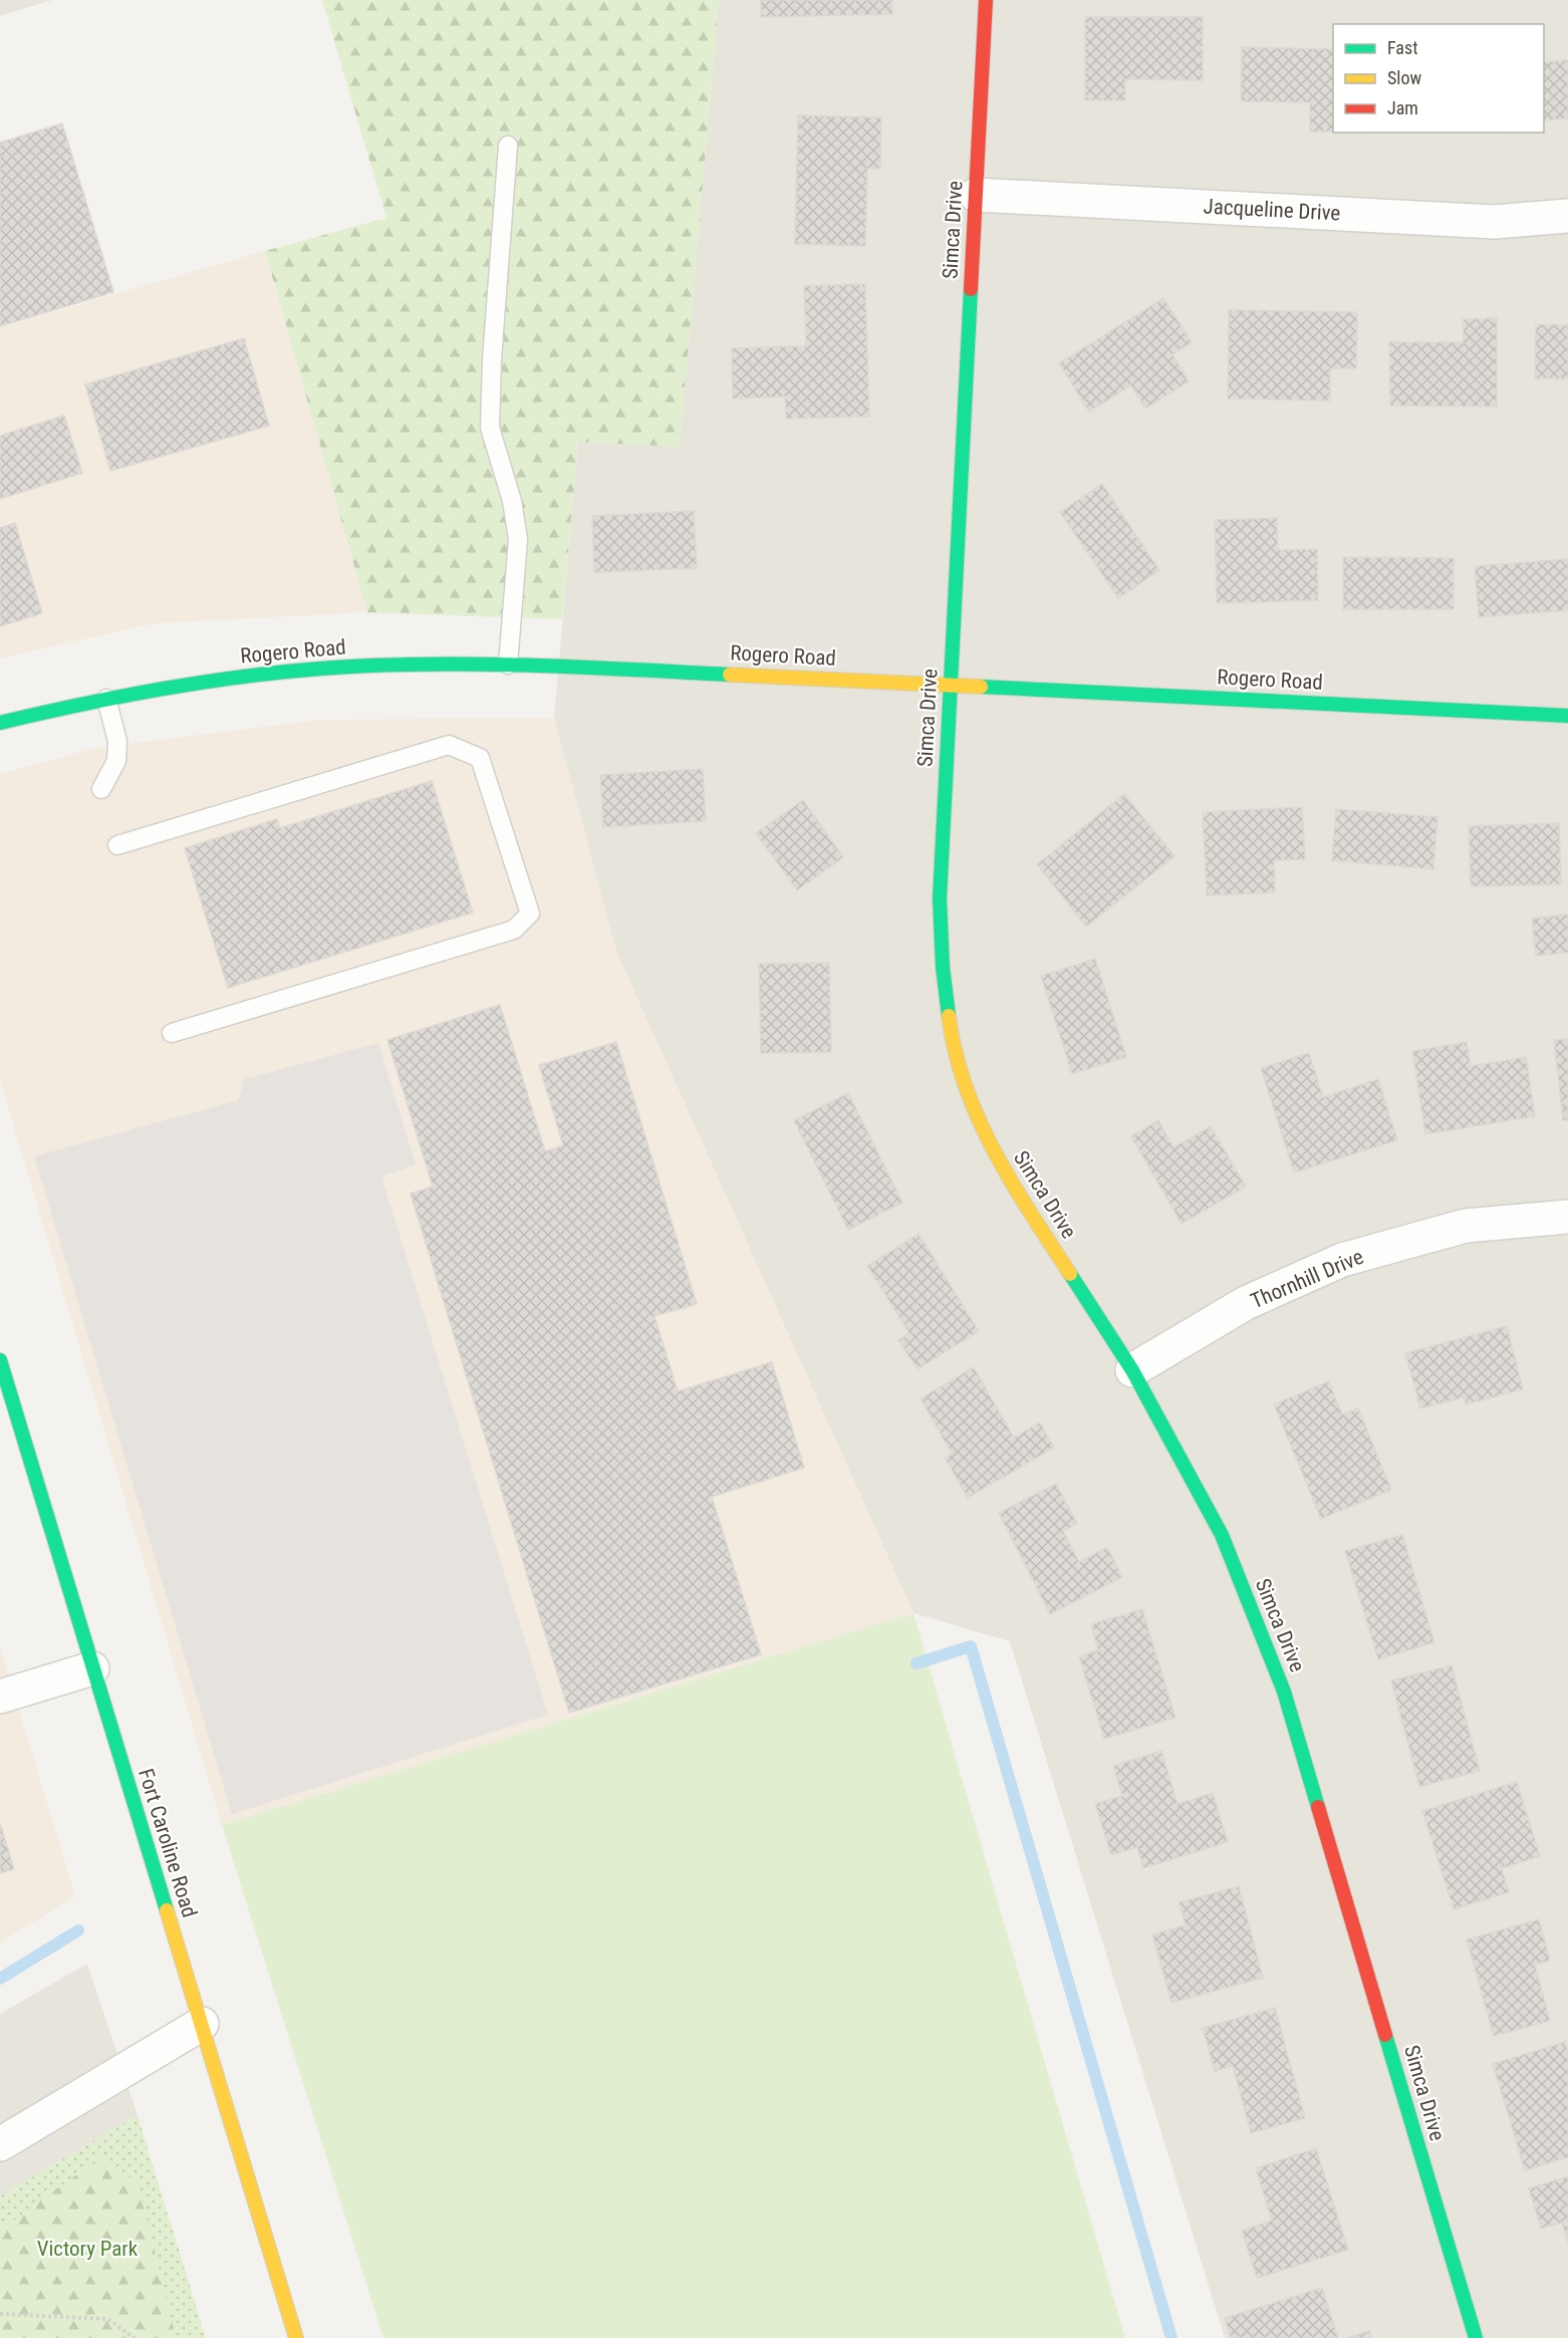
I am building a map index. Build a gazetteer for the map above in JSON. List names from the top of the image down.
{
  "streets": {
    "street": [
      "Jacqueline Drive",
      "Simca Drive",
      "Rogero Road",
      "Thornhill Drive",
      "Fort Caroline Road"
    ]
  },
  "crossings": [
    ["Jacqueline Drive", "Simca Drive"],
    ["Simca Drive", "Rogero Road"],
    ["Simca Drive", "Thornhill Drive"]
  ],
  "parks": ["Victory Park"],
  "legend": ["Fast", "Slow", "Jam"]
}
